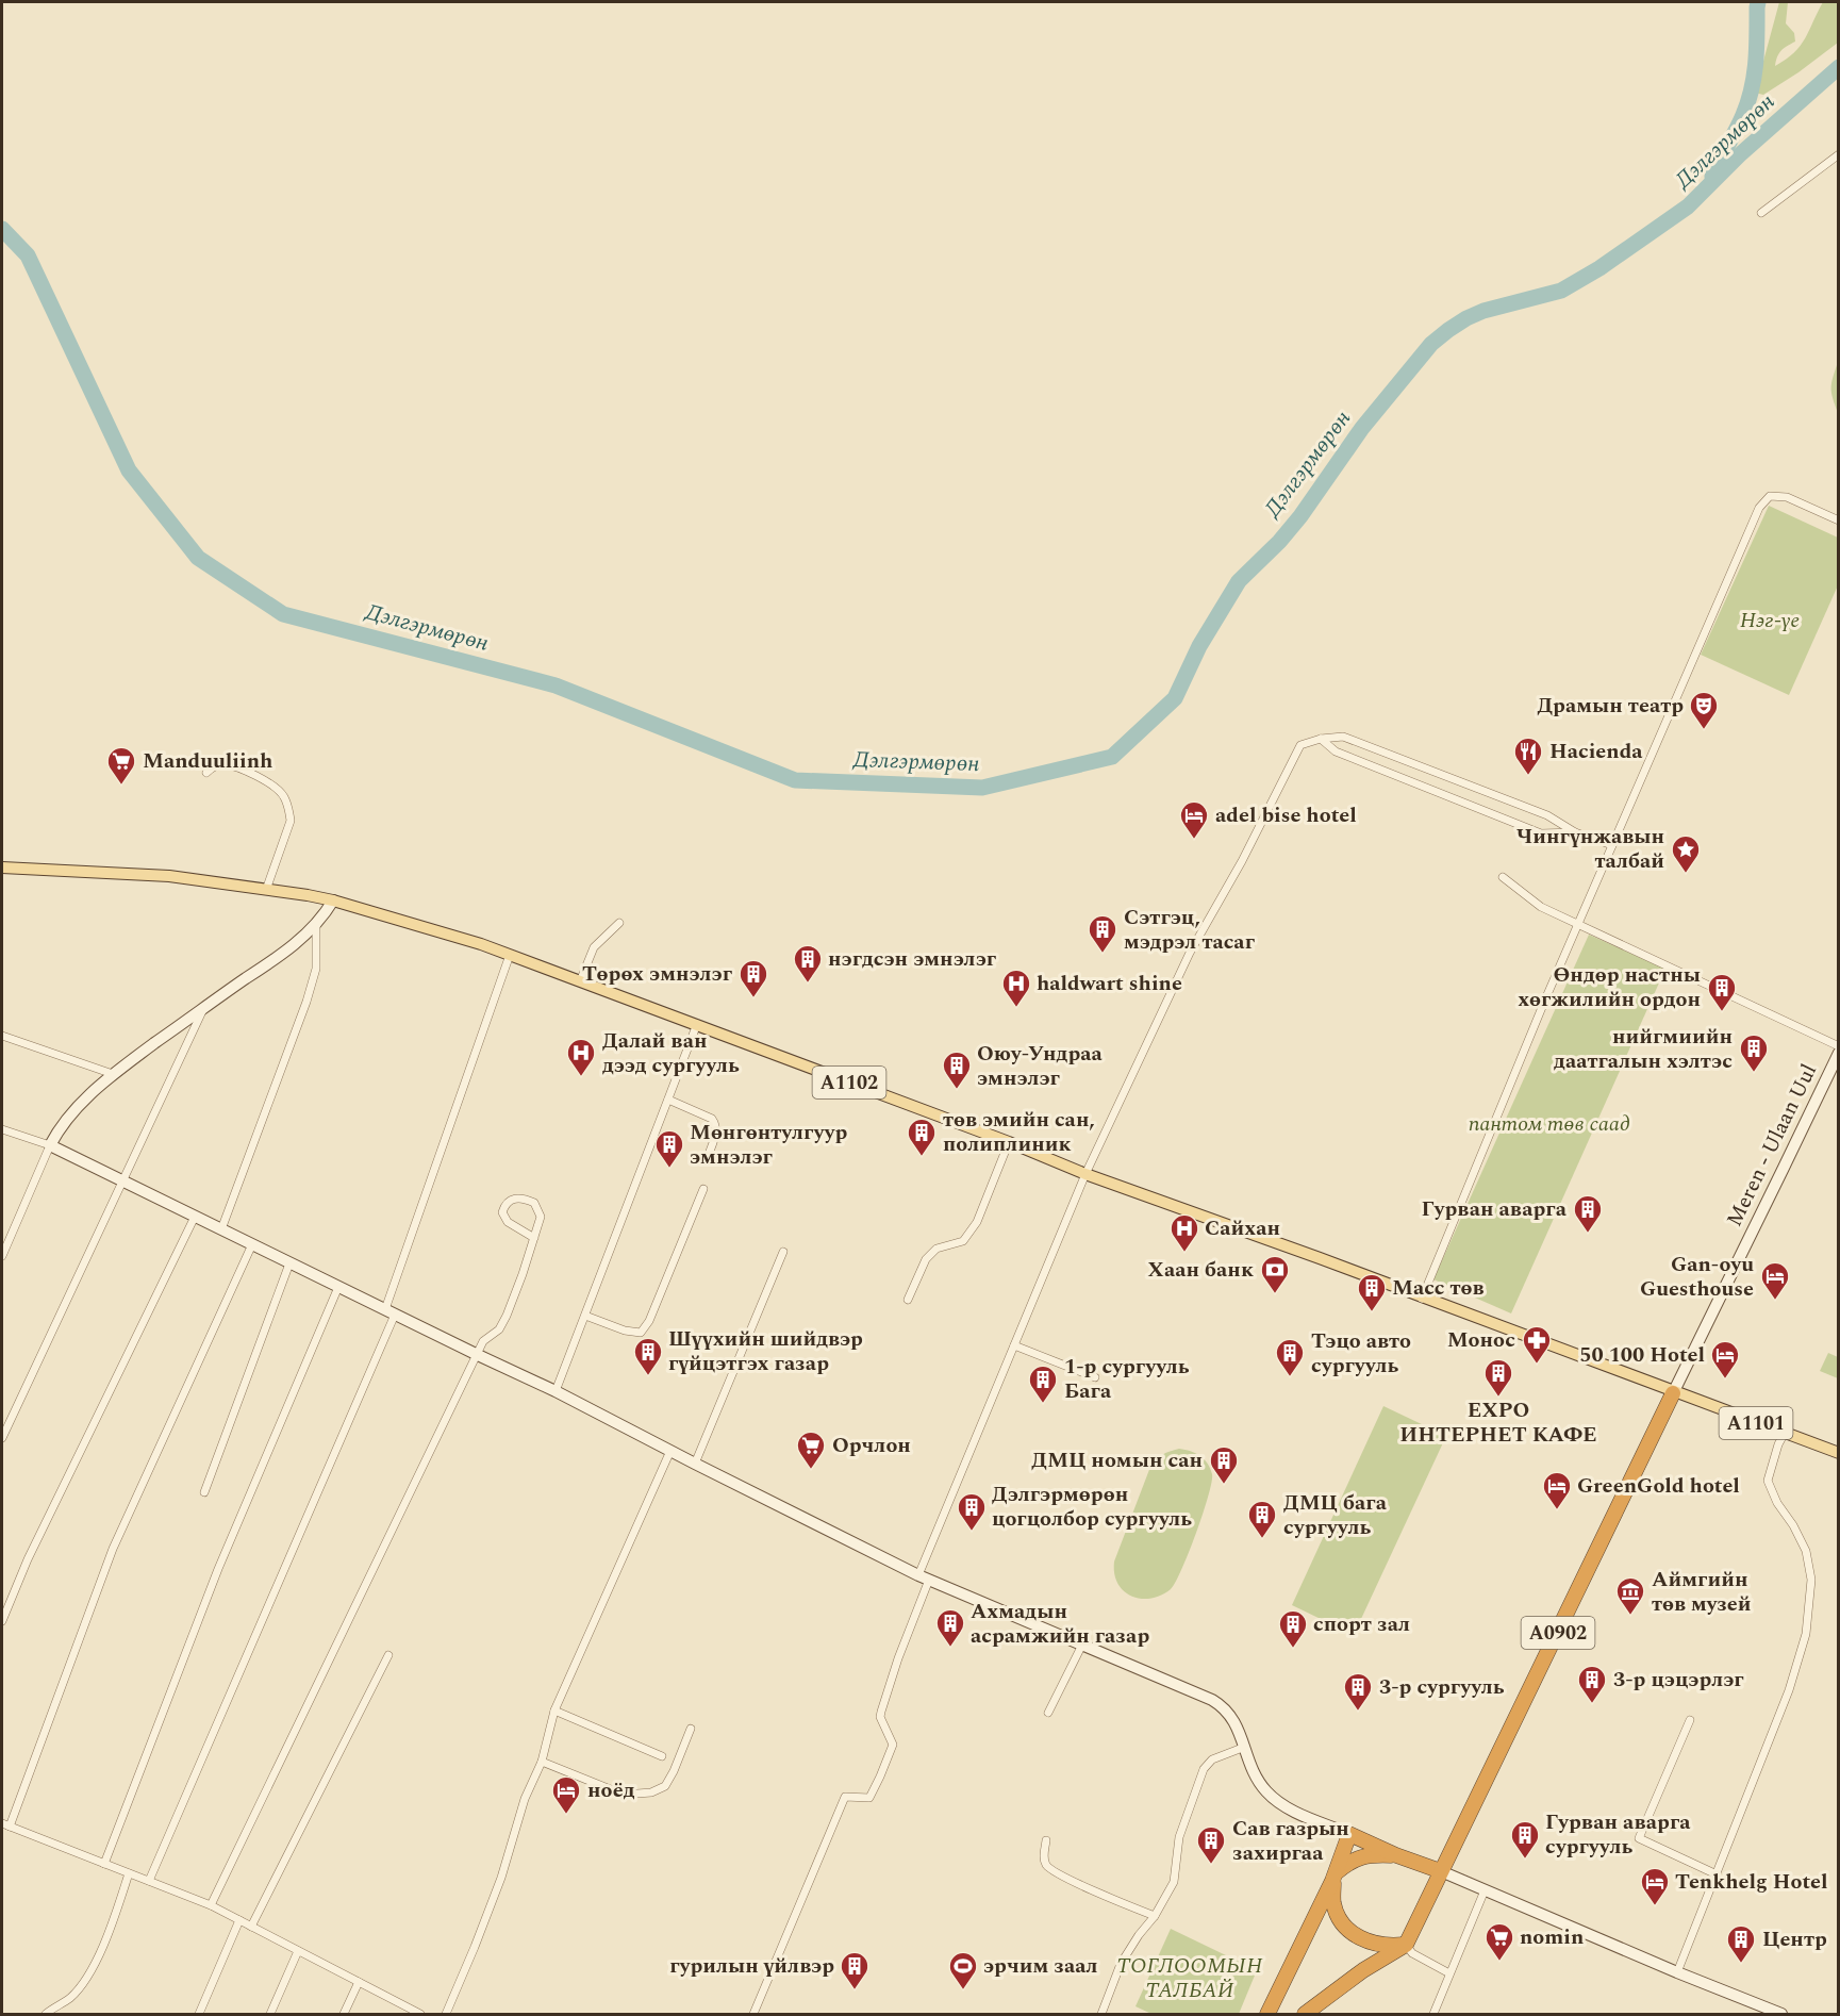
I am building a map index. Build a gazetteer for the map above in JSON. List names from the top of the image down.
{
  "streets": {
    "highway": ["A0902"],
    "main road": ["A1102", "Meren - Ulaan Uul", "A1101"]
  },
  "crossings": [
    ["A1102", "Meren - Ulaan Uul"],
    ["A1102", "A1101"],
    ["A1102", "A0902"],
    ["Meren - Ulaan Uul", "A1101"],
    ["Meren - Ulaan Uul", "A0902"],
    ["A1101", "A0902"]
  ],
  "water": ["Дэлгэрмөрөн"],
  "parks": ["Нэг-үе", "пантом төв саад", "ТОГЛООМЫН ТАЛБАЙ"],
  "places": {
    "theatre": ["Драмын театр"],
    "restaurant": ["Hacienda"],
    "supermarket": ["Manduuliinh", "Орчлон", "nomin"],
    "hotel": [
      "adel bise hotel",
      "Gan-oyu Guesthouse",
      "50 100 Hotel",
      "GreenGold hotel",
      "ноёд",
      "Tenkhelg Hotel"
    ],
    "place": ["Чингүнжавын талбай"],
    "building": [
      "Сэтгэц, мэдрэл тасаг",
      "нэгдсэн эмнэлэг",
      "Төрөх эмнэлэг",
      "Өндөр настны хөгжилийн ордон",
      "нийгмиийн даатгалын хэлтэс",
      "Оюу-Ундраа эмнэлэг",
      "төв эмийн сан, полиплиник",
      "Мөнгөнтулгуур эмнэлэг",
      "Гурван аварга",
      "Масс төв",
      "Шүүхийн шийдвэр гүйцэтгэх газар",
      "Тэцо авто сургууль",
      "EXPO ИНТЕРНЕТ КАФЕ",
      "1-р сургууль Бага",
      "ДМЦ номын сан",
      "Дэлгэрмөрөн цогцолбор сургууль",
      "ДМЦ бага сургууль",
      "Ахмадын асрамжийн газар",
      "спорт зал",
      "3-р цэцэрлэг",
      "3-р сургууль",
      "Гурван аварга сургууль",
      "Сав газрын захиргаа",
      "Центр",
      "гурилын үйлвэр"
    ],
    "hospital": ["haldwart shine", "Далай ван дээд сургууль", "Сайхан"],
    "bank": ["Хаан банк"],
    "pharmacy": ["Монос"],
    "museum": ["Аймгийн төв музей"],
    "sports": ["эрчим заал"]
  }
}
